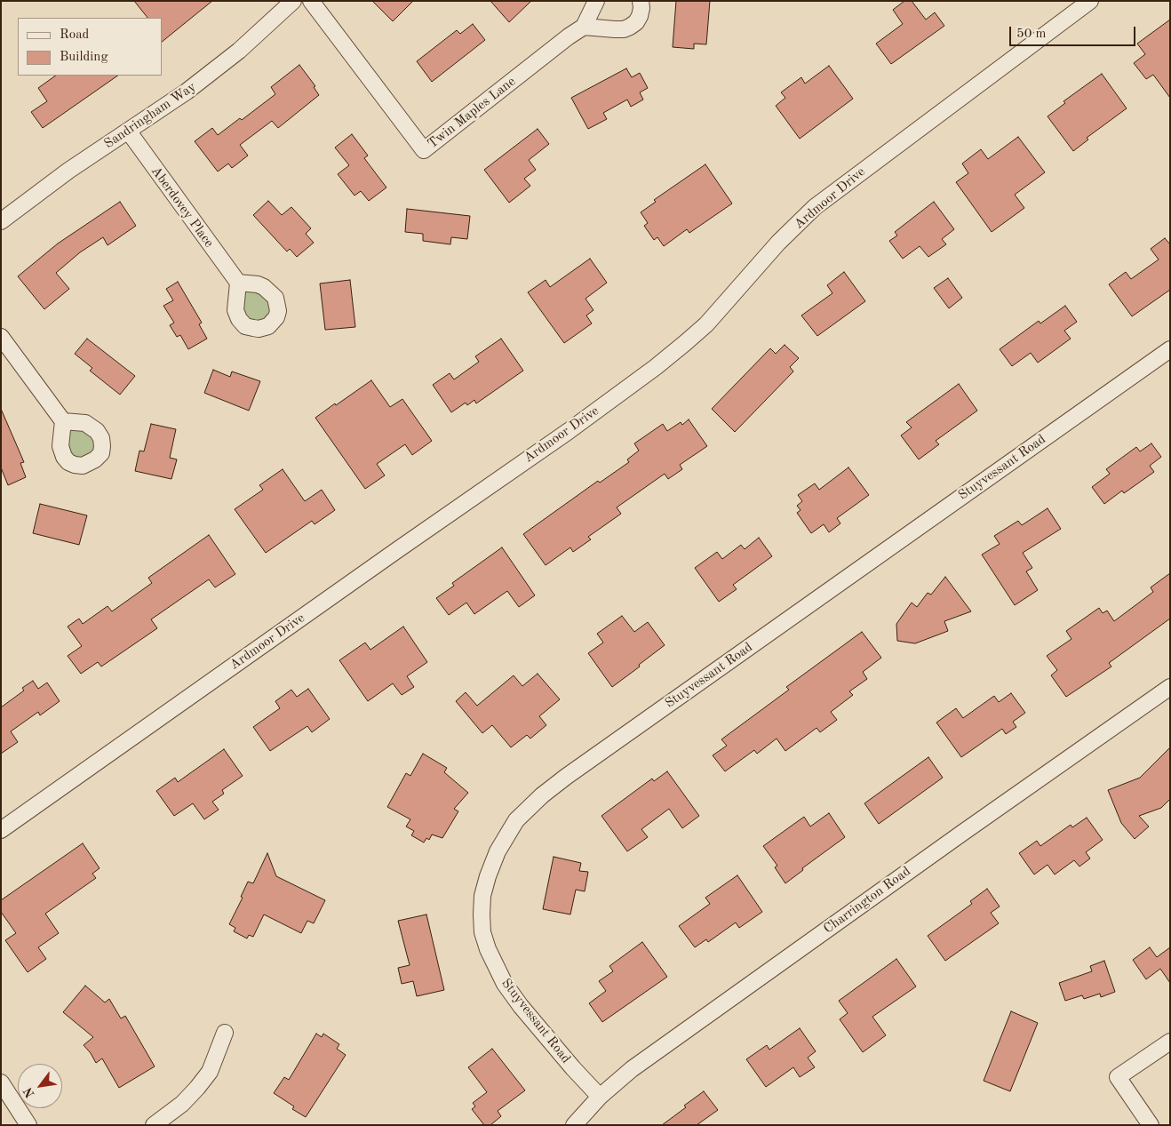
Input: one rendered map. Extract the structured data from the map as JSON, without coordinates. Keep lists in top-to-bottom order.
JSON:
{
  "streets": {
    "street": [
      "Twin Maples Lane",
      "Sandringham Way",
      "Ardmoor Drive",
      "Aberdovey Place",
      "Stuyvessant Road",
      "Charrington Road"
    ]
  },
  "crossings": [
    ["Sandringham Way", "Aberdovey Place"],
    ["Stuyvessant Road", "Charrington Road"]
  ],
  "legend": ["Road", "Building"],
  "scale_bar": "50 m",
  "north": "bottom left"
}
